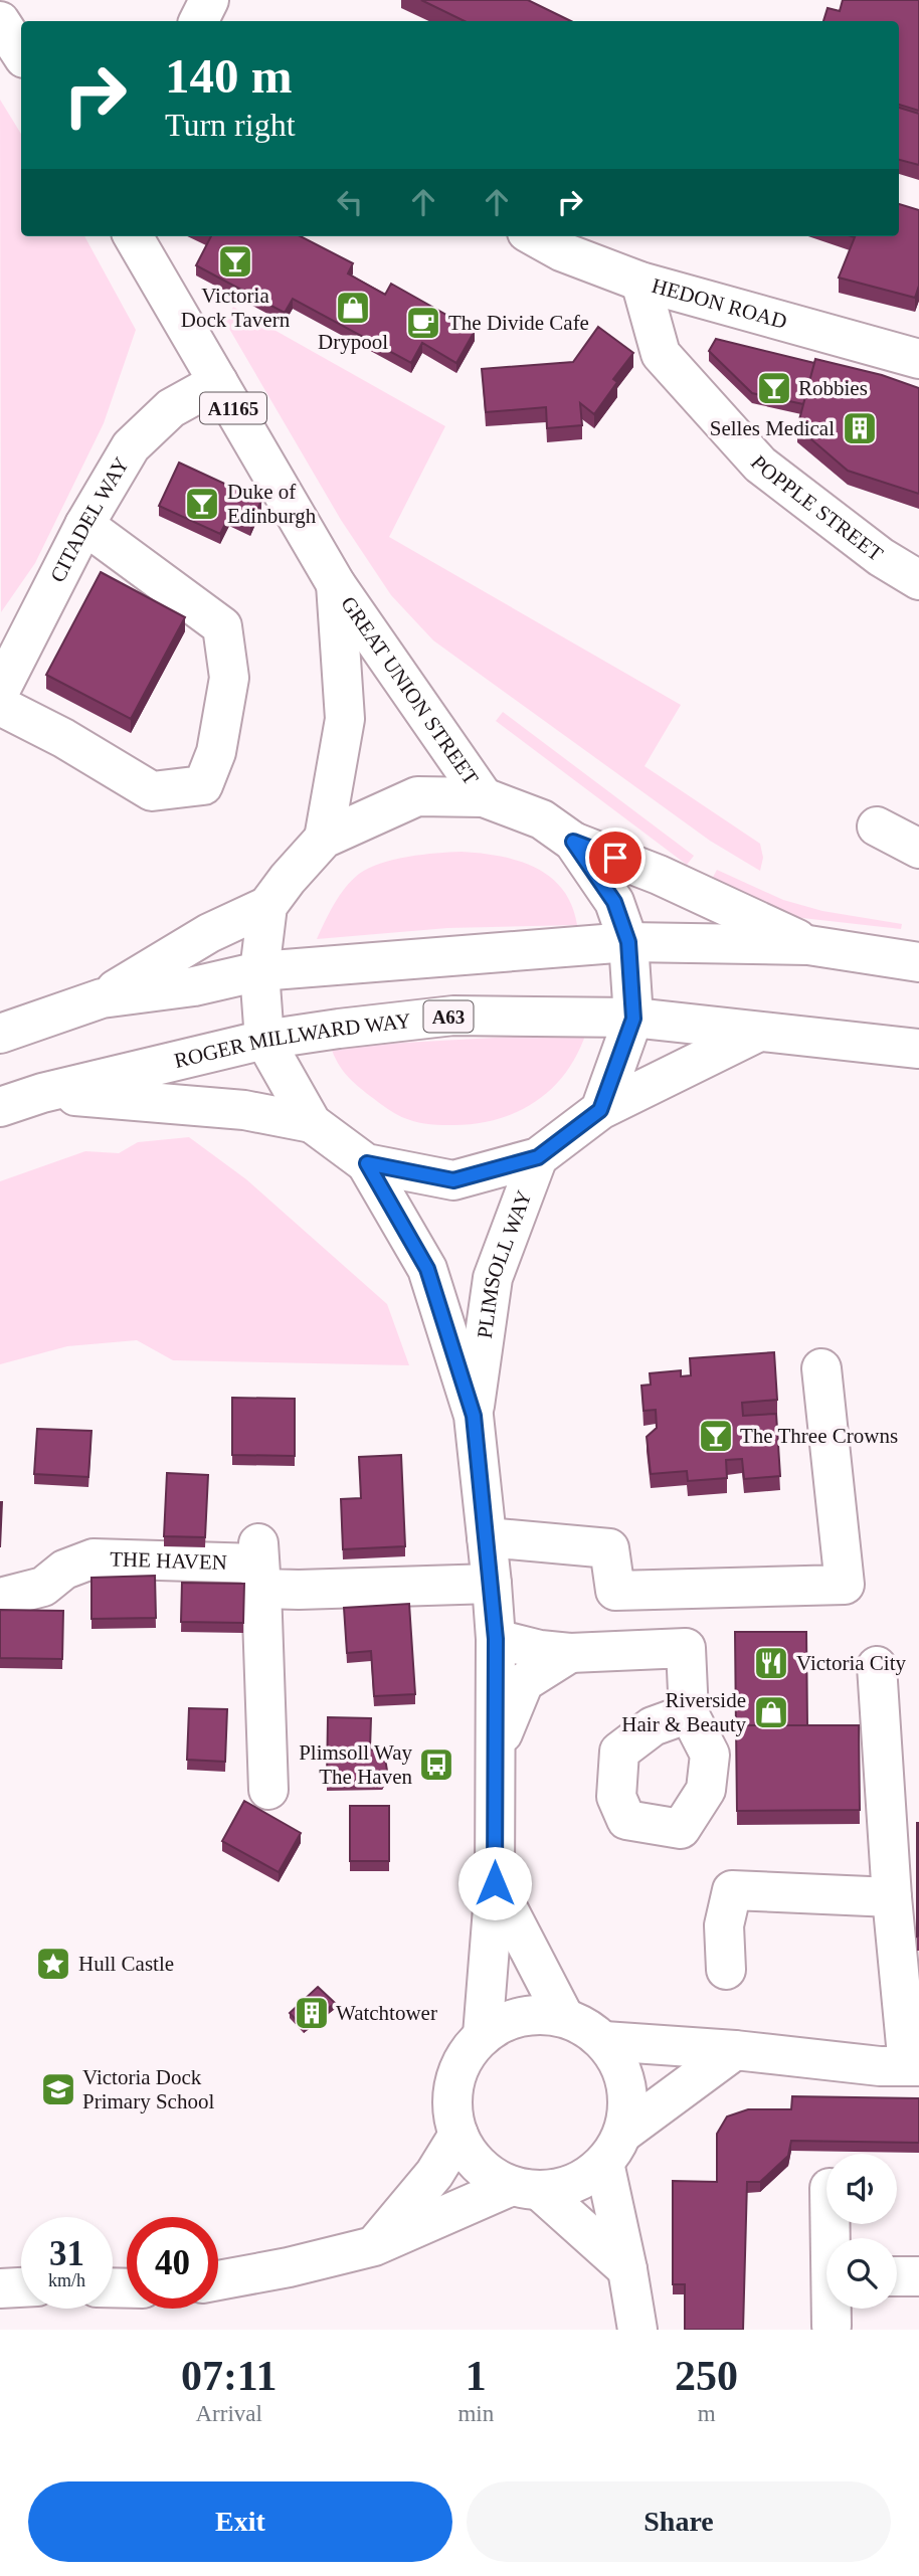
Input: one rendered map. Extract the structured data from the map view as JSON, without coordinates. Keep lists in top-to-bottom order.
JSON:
{
  "streets": {
    "main road": [
      "HEDON ROAD",
      "A1165",
      "POPPLE STREET",
      "CITADEL WAY",
      "GREAT UNION STREET",
      "A63",
      "ROGER MILLWARD WAY",
      "PLIMSOLL WAY",
      "THE HAVEN"
    ]
  },
  "crossings": [
    ["HEDON ROAD", "POPPLE STREET"],
    ["CITADEL WAY", "GREAT UNION STREET"],
    ["PLIMSOLL WAY", "THE HAVEN"]
  ],
  "places": {
    "bar": [
      "Victoria Dock Tavern",
      "Robbies",
      "Duke of Edinburgh",
      "The Three Crowns"
    ],
    "shop": ["Drypool", "Riverside Hair & Beauty"],
    "cafe": ["The Divide Cafe"],
    "building": ["Selles Medical", "Watchtower"],
    "restaurant": ["Victoria City"],
    "bus stop": ["Plimsoll Way The Haven"],
    "place": ["Hull Castle"],
    "school or university": ["Victoria Dock Primary School"]
  },
  "page": {
    "turn": ["140 m", "Turn right"],
    "speed": "31 km/h",
    "limit": "40",
    "eta": [
      "07:11",
      "Arrival",
      "1",
      "min",
      "250",
      "m"
    ],
    "buttons": ["Exit", "Share"]
  }
}
